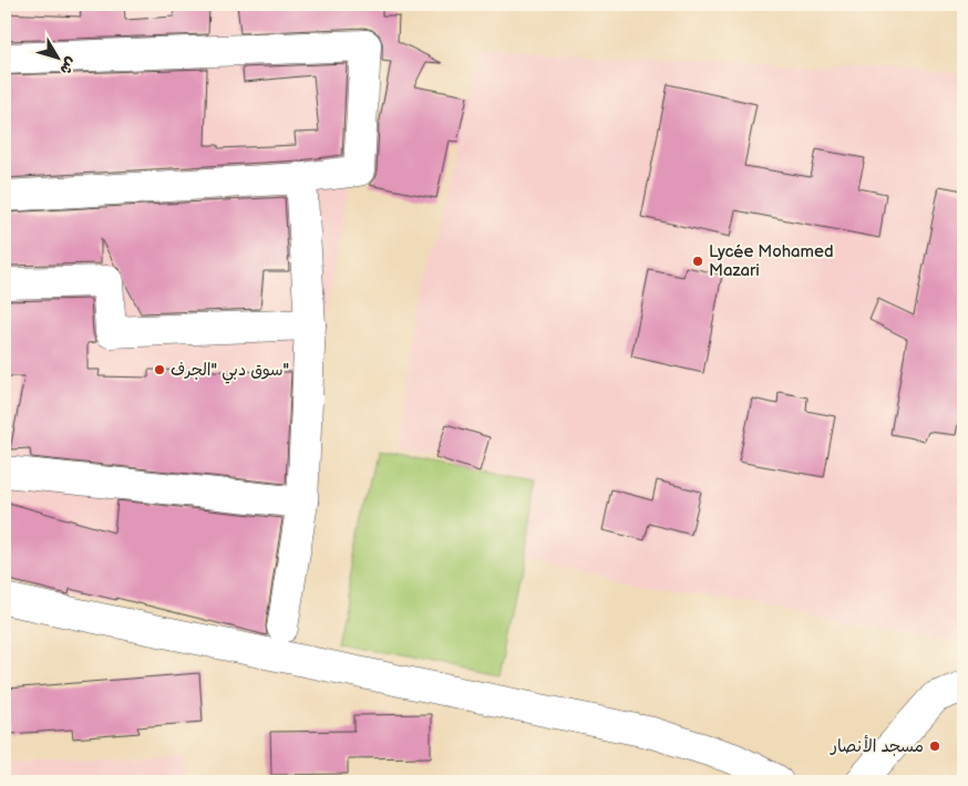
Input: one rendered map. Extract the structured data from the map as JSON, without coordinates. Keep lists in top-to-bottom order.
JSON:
{
  "places": ["Lycée Mohamed Mazari", "سوق دبي \"الجرف\"", "مسجد الأنصار"],
  "north": "bottom right"
}
